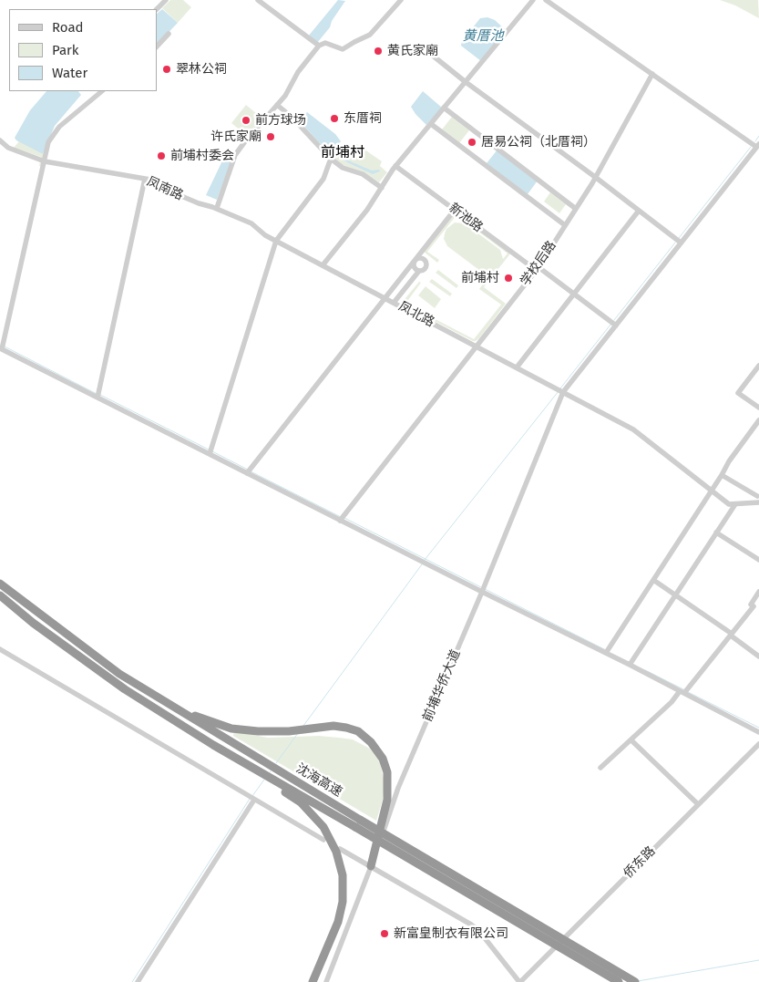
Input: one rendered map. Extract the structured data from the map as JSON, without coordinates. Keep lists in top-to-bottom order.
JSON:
{
  "streets": {
    "highway": ["沈海高速"],
    "street": [
      "凤南路",
      "新池路",
      "学校后路",
      "凤北路",
      "前埔华侨大道",
      "侨东路"
    ]
  },
  "crossings": [
    ["凤南路", "凤北路"],
    ["新池路", "学校后路"],
    ["新池路", "前埔华侨大道"],
    ["学校后路", "凤北路"],
    ["凤北路", "前埔华侨大道"]
  ],
  "districts": ["前埔村"],
  "water": ["黄厝池"],
  "places": [
    "黄氏家廟",
    "翠林公祠",
    "东厝祠",
    "前方球场",
    "许氏家廟",
    "居易公祠（北厝祠）",
    "前埔村委会",
    "前埔村",
    "新富皇制衣有限公司"
  ],
  "legend": ["Road", "Park", "Water"]
}
